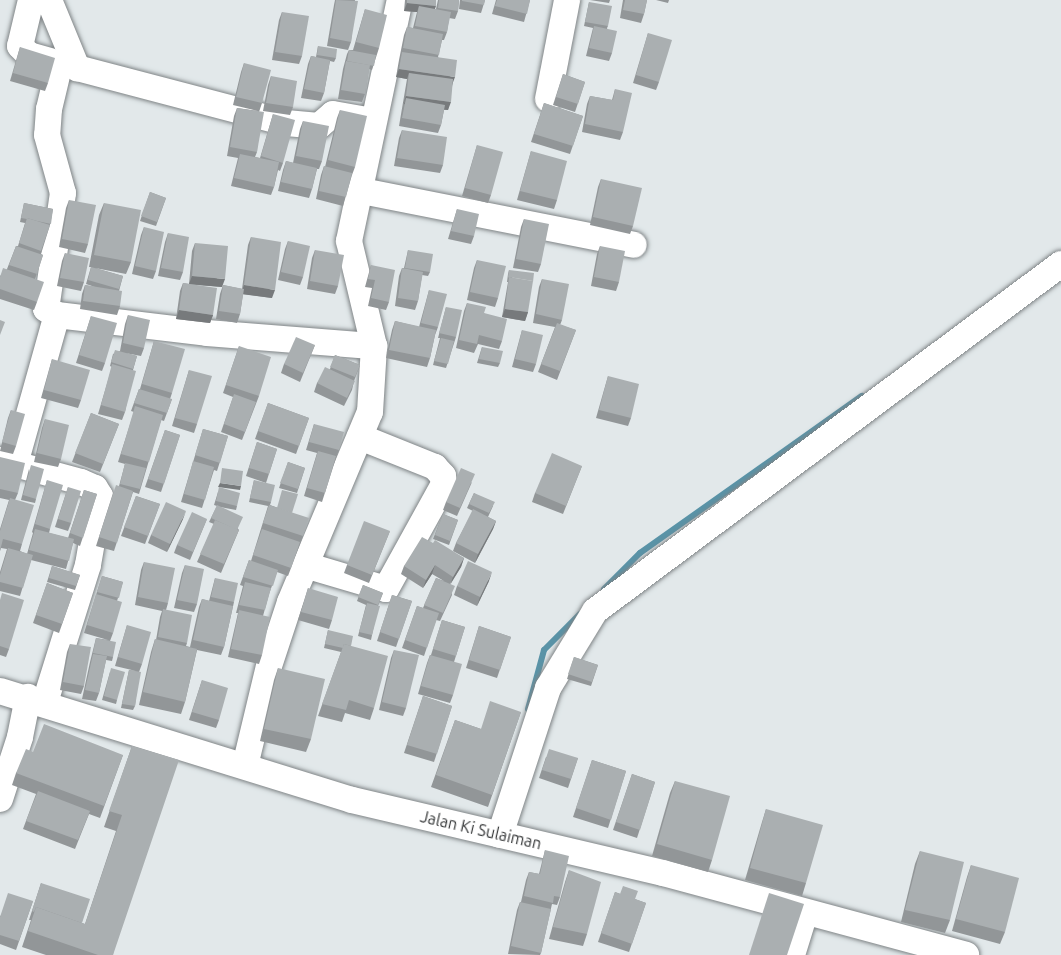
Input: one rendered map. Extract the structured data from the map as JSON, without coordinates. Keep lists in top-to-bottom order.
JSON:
{
  "streets": {
    "street": ["Jalan Ki Sulaiman"]
  }
}
